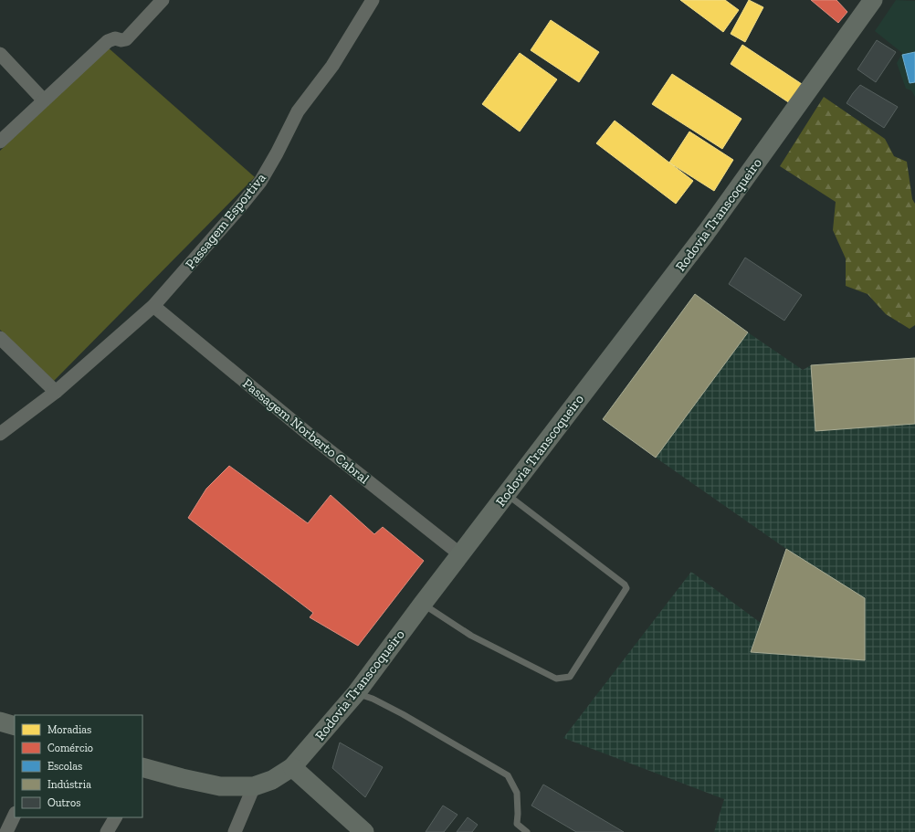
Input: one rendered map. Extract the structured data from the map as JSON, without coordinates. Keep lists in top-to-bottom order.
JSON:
{
  "streets": {
    "main road": ["Rodovia Transcoqueiro"],
    "street": ["Passagem Esportiva", "Passagem Norberto Cabral"]
  },
  "crossings": [
    ["Rodovia Transcoqueiro", "Passagem Norberto Cabral"],
    ["Passagem Esportiva", "Passagem Norberto Cabral"]
  ],
  "legend": [
    "Moradias",
    "Comércio",
    "Escolas",
    "Indústria",
    "Outros"
  ]
}
